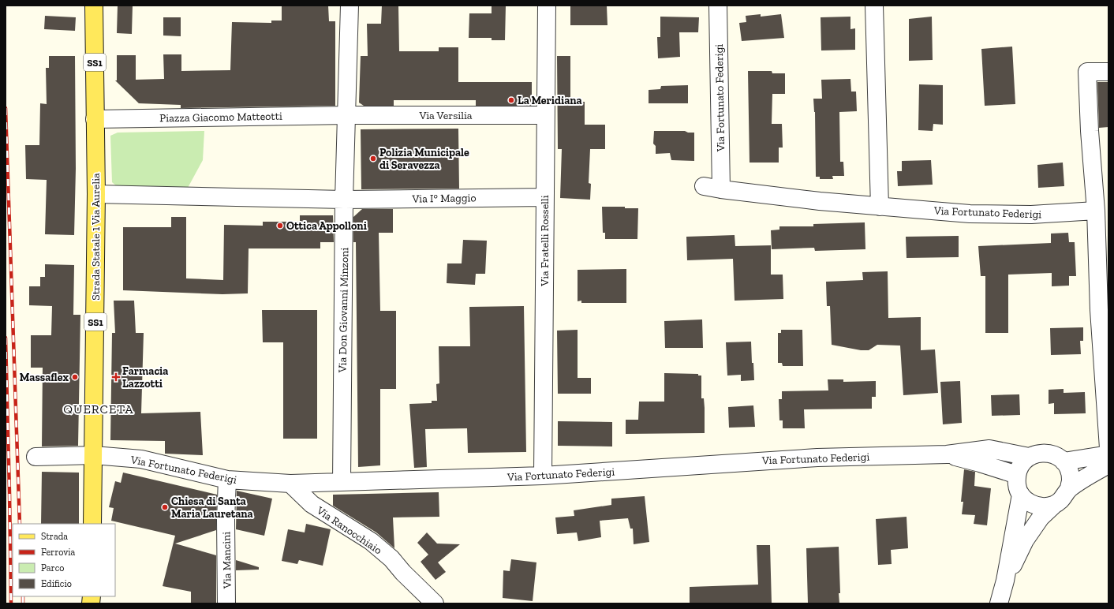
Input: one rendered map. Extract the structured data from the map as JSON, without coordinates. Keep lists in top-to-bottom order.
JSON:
{
  "streets": {
    "main road": ["SS1", "Strada Statale 1 Via Aurelia"],
    "street": [
      "Via Fortunato Federigi",
      "Via Versilia",
      "Piazza Giacomo Matteotti",
      "Via I° Maggio",
      "Via Fratelli Rosselli",
      "Via Don Giovanni Minzoni",
      "Via Ranocchiaio",
      "Via Mancini"
    ]
  },
  "crossings": [
    ["SS1", "Piazza Giacomo Matteotti"],
    ["SS1", "Strada Statale 1 Via Aurelia"],
    ["Via Fortunato Federigi", "Strada Statale 1 Via Aurelia"],
    ["Via Fortunato Federigi", "Via Fratelli Rosselli"],
    ["Via Fortunato Federigi", "Via Don Giovanni Minzoni"],
    ["Via Fortunato Federigi", "Via Ranocchiaio"],
    ["Via Fortunato Federigi", "Via Mancini"],
    ["Via Versilia", "Piazza Giacomo Matteotti"],
    ["Via Versilia", "Via Fratelli Rosselli"],
    ["Via Versilia", "Via Don Giovanni Minzoni"],
    ["Piazza Giacomo Matteotti", "Strada Statale 1 Via Aurelia"],
    ["Piazza Giacomo Matteotti", "Via Don Giovanni Minzoni"],
    ["Via I° Maggio", "Via Fratelli Rosselli"],
    ["Via I° Maggio", "Via Don Giovanni Minzoni"]
  ],
  "districts": ["QUERCETA"],
  "places": {
    "other": [
      "La Meridiana",
      "Polizia Municipale di Seravezza",
      "Ottica Appolloni",
      "Massaflex",
      "Chiesa di Santa Maria Lauretana"
    ],
    "health": ["Farmacia Lazzotti"]
  },
  "legend": [
    "Strada",
    "Ferrovia",
    "Parco",
    "Edificio"
  ]
}
